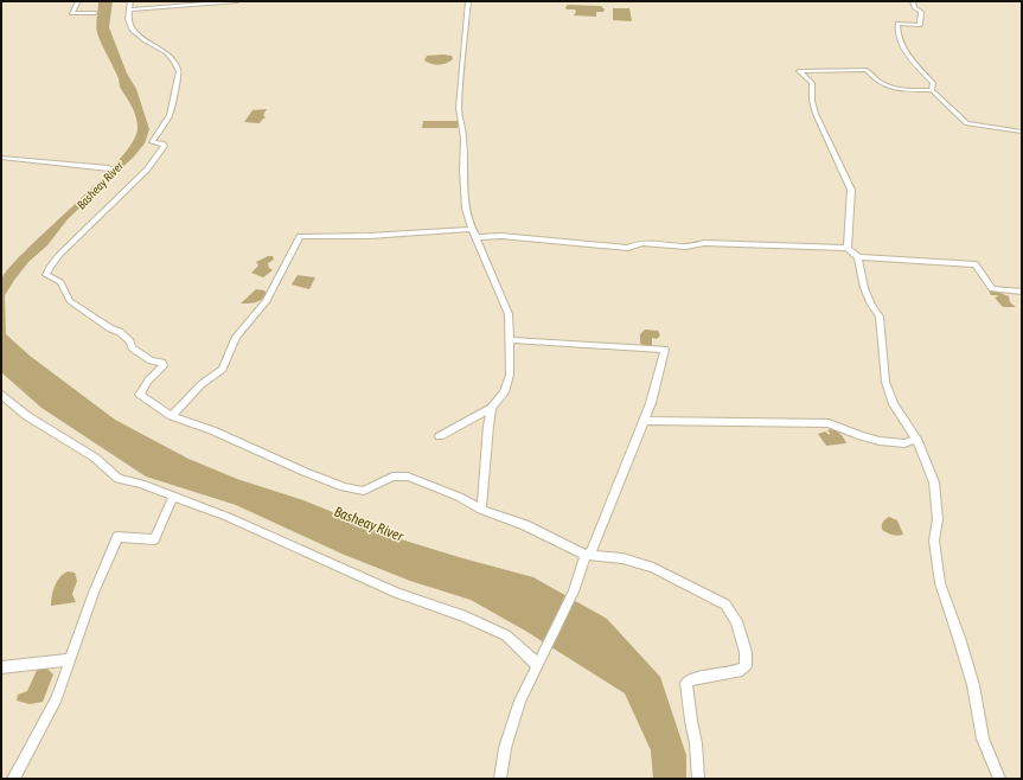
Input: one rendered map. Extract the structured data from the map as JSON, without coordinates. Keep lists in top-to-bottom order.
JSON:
{
  "water": ["Basheay River"]
}
